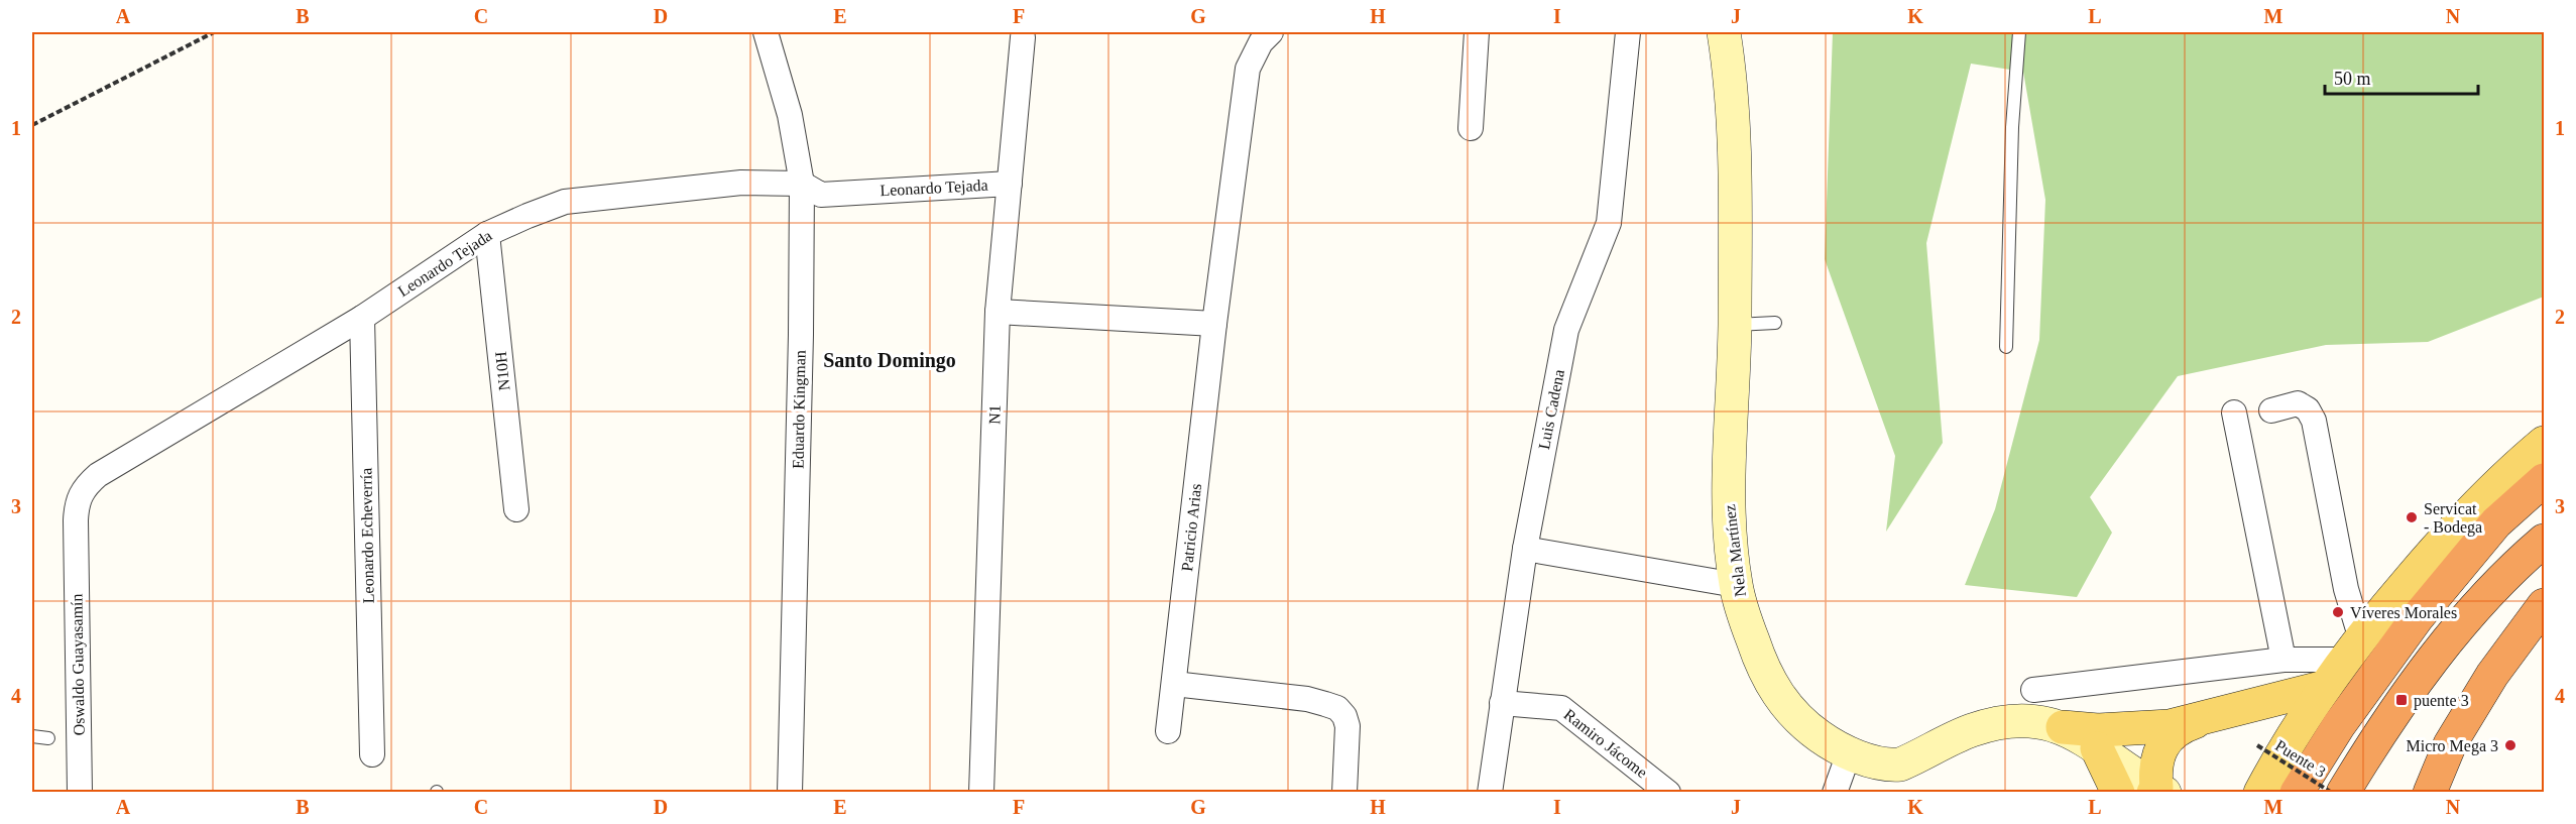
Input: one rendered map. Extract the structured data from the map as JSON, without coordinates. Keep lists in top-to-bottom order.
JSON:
{
  "streets": {
    "main road": ["Nela Martínez"],
    "street": [
      "Leonardo Tejada",
      "N10H",
      "Eduardo Kingman",
      "Luis Cadena",
      "N1",
      "Patricio Arias",
      "Leonardo Echeverría",
      "Oswaldo Guayasamín",
      "Ramiro Jácome"
    ],
    "path": ["Puente 3"]
  },
  "crossings": [
    ["Leonardo Tejada", "N10H"],
    ["Leonardo Tejada", "Eduardo Kingman"],
    ["Leonardo Tejada", "N1"],
    ["Leonardo Tejada", "Leonardo Echeverría"],
    ["Leonardo Tejada", "Oswaldo Guayasamín"],
    ["Luis Cadena", "Ramiro Jácome"]
  ],
  "districts": ["Santo Domingo"],
  "places": {
    "other": ["Servicat - Bodega", "Víveres Morales", "Micro Mega 3"],
    "transit": ["puente 3"]
  },
  "scale_bar": "50 m",
  "grid": {
    "columns": [
      "A",
      "B",
      "C",
      "D",
      "E",
      "F",
      "G",
      "H",
      "I",
      "J",
      "K",
      "L",
      "M",
      "N"
    ],
    "rows": [
      "1",
      "2",
      "3",
      "4"
    ]
  }
}
